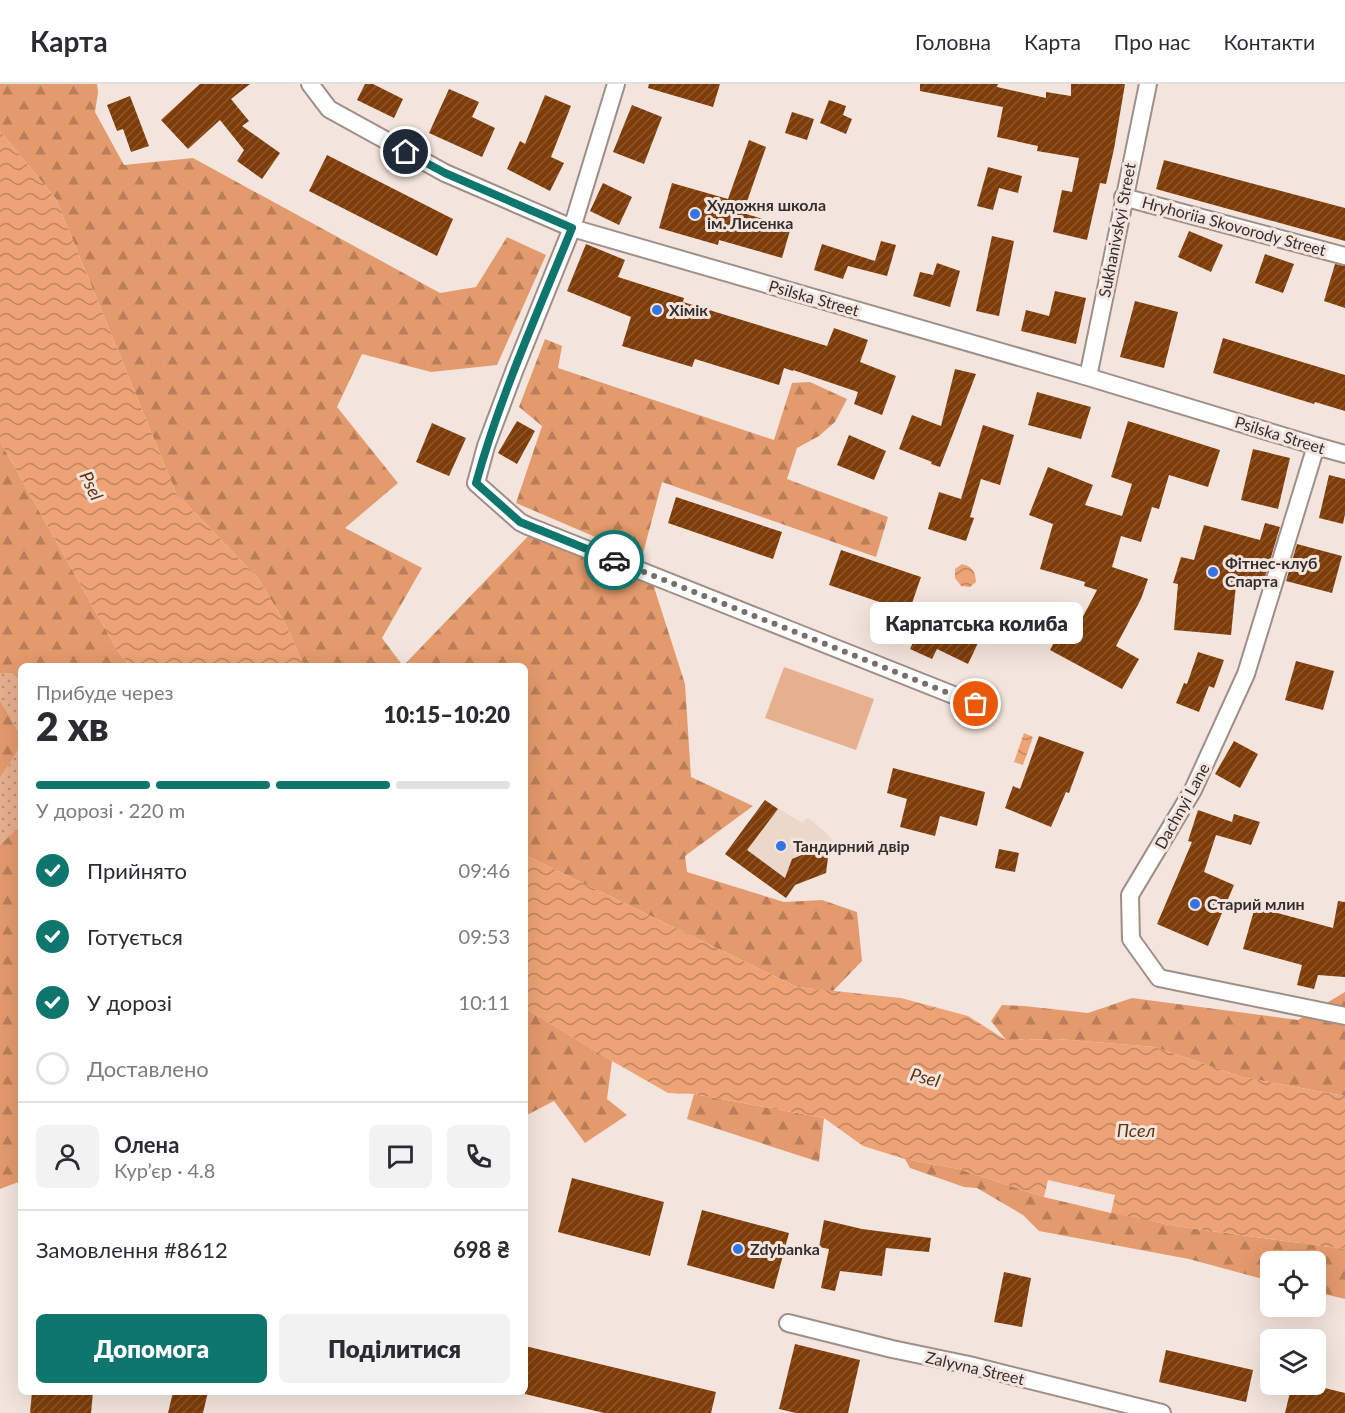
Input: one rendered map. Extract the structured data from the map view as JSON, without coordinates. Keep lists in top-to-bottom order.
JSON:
{
  "streets": {
    "street": [
      "Hryhoriia Skovorody Street",
      "Sukhanivskyi Street",
      "Psilska Street",
      "Dachnyi Lane",
      "Zalyvna Street"
    ]
  },
  "crossings": [
    ["Hryhoriia Skovorody Street", "Sukhanivskyi Street"],
    ["Sukhanivskyi Street", "Psilska Street"],
    ["Psilska Street", "Dachnyi Lane"]
  ],
  "water": ["Psel", "Псел"],
  "places": [
    "Художня школа ім. Лисенка",
    "Хімік",
    "Фітнес-клуб Спарта",
    "Карпатська колиба",
    "Тандирний двір",
    "Старий млин",
    "Zdybanka"
  ],
  "page": {
    "header": "Карта",
    "nav": [
      "Головна",
      "Карта",
      "Про нас",
      "Контакти"
    ],
    "bubble": "Карпатська колиба",
    "heading": ["2 хв", "Прибуде через", "10:15–10:20"],
    "panel": [
      "Олена",
      "Кур’єр · 4.8",
      "Замовлення #8612",
      "698 ₴"
    ],
    "bar": "У дорозі · 220 m",
    "list": [
      ["Прийнято", "09:46"],
      ["Готується", "09:53"],
      ["У дорозі", "10:11"],
      "Доставлено"
    ],
    "buttons": ["Допомога", "Поділитися"]
  }
}
